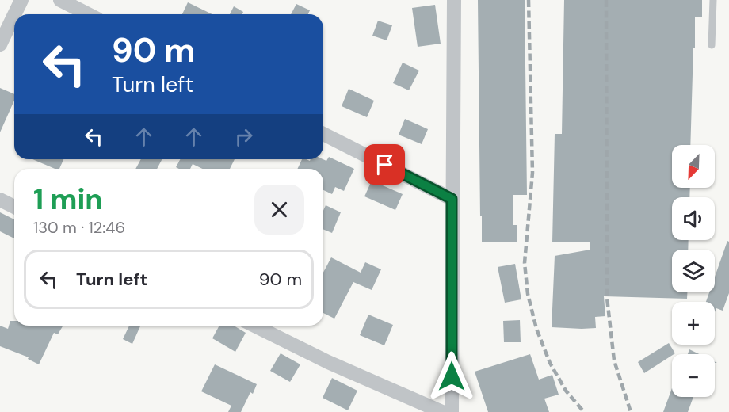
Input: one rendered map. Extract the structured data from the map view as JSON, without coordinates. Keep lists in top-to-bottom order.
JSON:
{
  "north": "bottom left",
  "page": {
    "turn": ["90 m", "Turn left"],
    "map_buttons": ["+", "−"],
    "heading": ["1 min", "130 m · 12:46"],
    "list": [
      {
        "name": "Turn left",
        "value": "90 m"
      }
    ]
  }
}
